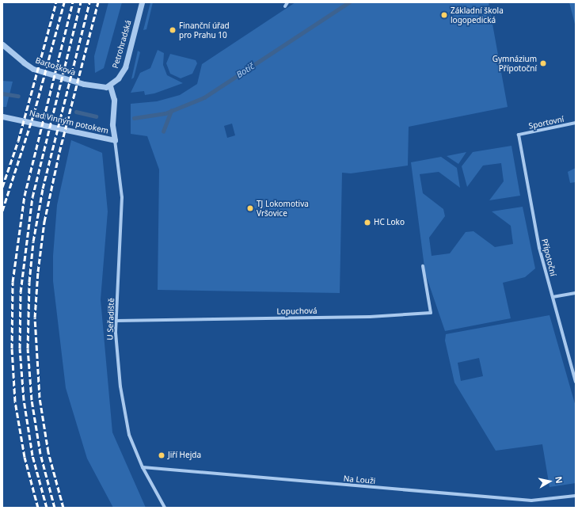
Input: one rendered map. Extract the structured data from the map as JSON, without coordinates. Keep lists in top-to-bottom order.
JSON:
{
  "streets": {
    "street": [
      "Petrohradská",
      "Bartoškova",
      "Nad Vinným potokem",
      "Sportovní",
      "Přípotoční",
      "Lopuchová",
      "U Seřadiště",
      "Na Louži"
    ]
  },
  "crossings": [
    ["Petrohradská", "Bartoškova"],
    ["Petrohradská", "Nad Vinným potokem"],
    ["Bartoškova", "Nad Vinným potokem"],
    ["Nad Vinným potokem", "U Seřadiště"],
    ["Sportovní", "Přípotoční"],
    ["Lopuchová", "U Seřadiště"],
    ["U Seřadiště", "Na Louži"]
  ],
  "water": ["Botič"],
  "places": [
    "Základní škola logopedická",
    "Finanční úřad pro Prahu 10",
    "Gymnázium Přípotoční",
    "TJ Lokomotiva Vršovice",
    "HC Loko",
    "Jiří Hejda"
  ],
  "north": "right"
}
